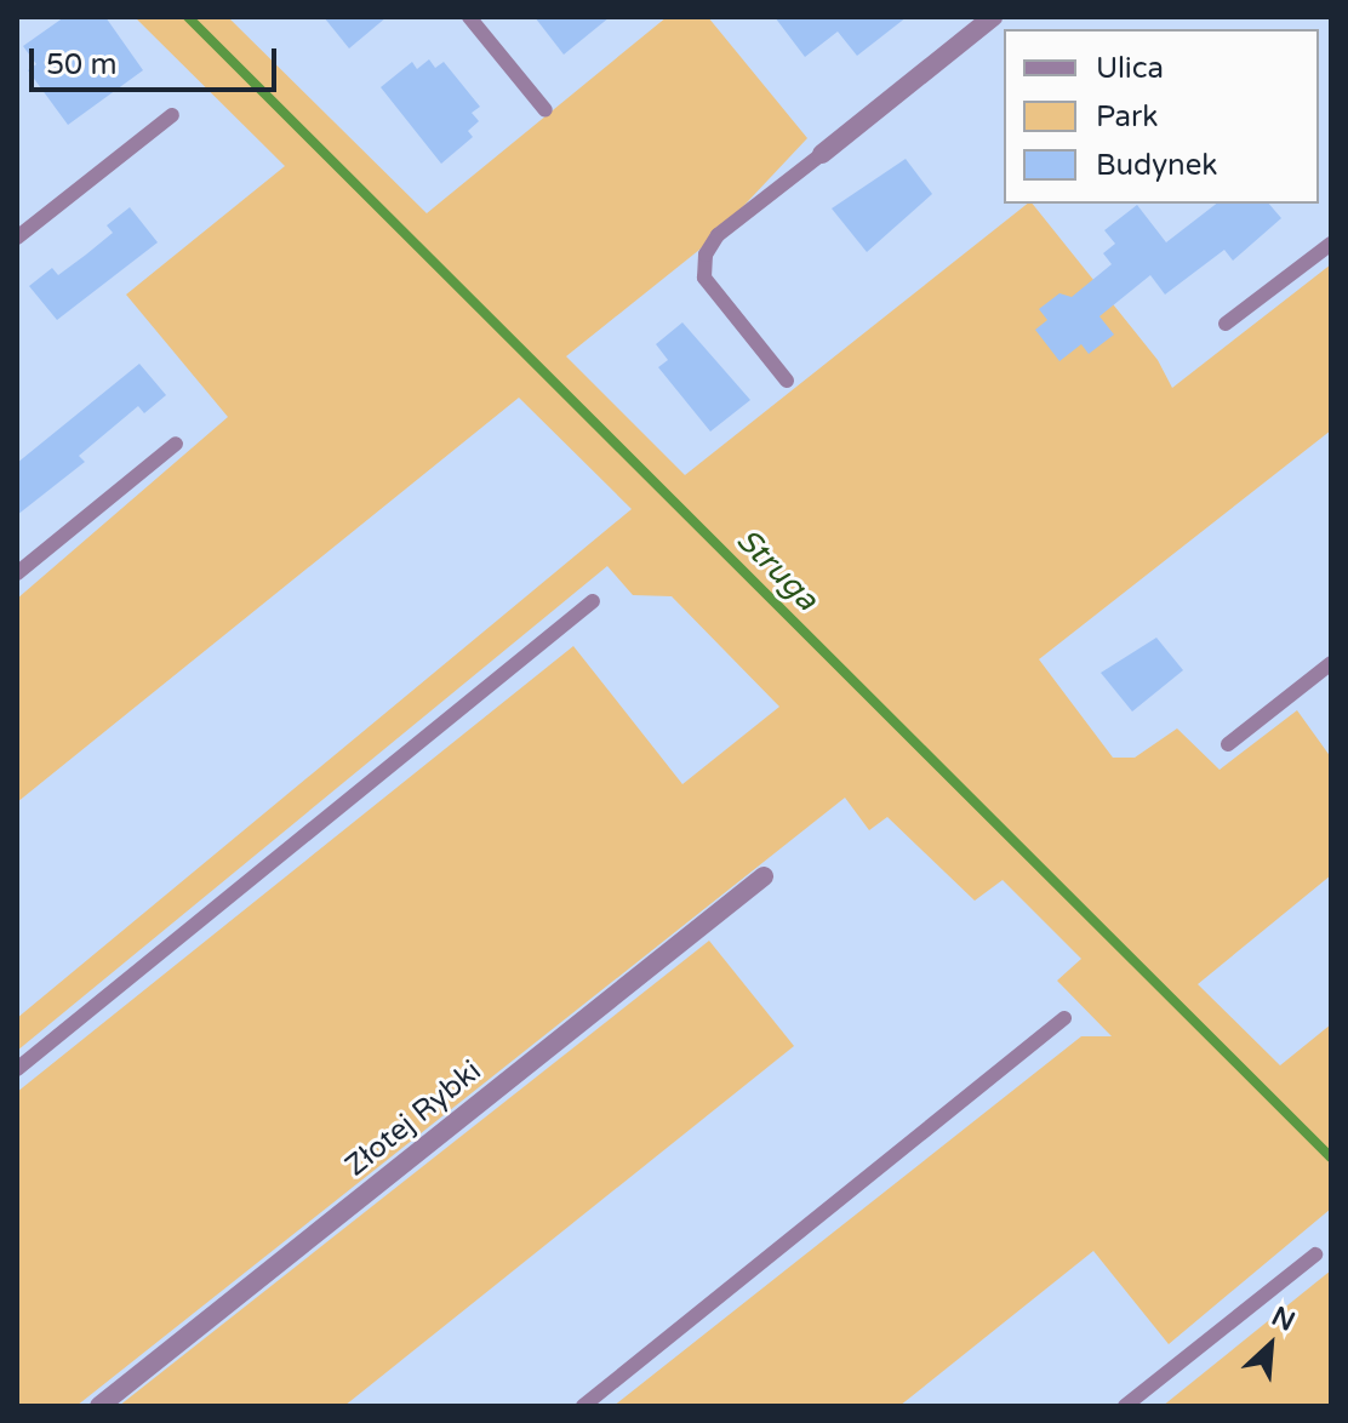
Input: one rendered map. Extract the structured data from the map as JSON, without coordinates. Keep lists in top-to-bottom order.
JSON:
{
  "streets": {
    "street": ["Złotej Rybki"]
  },
  "water": ["Struga"],
  "legend": ["Ulica", "Park", "Budynek"],
  "scale_bar": "50 m",
  "north": "top right"
}
